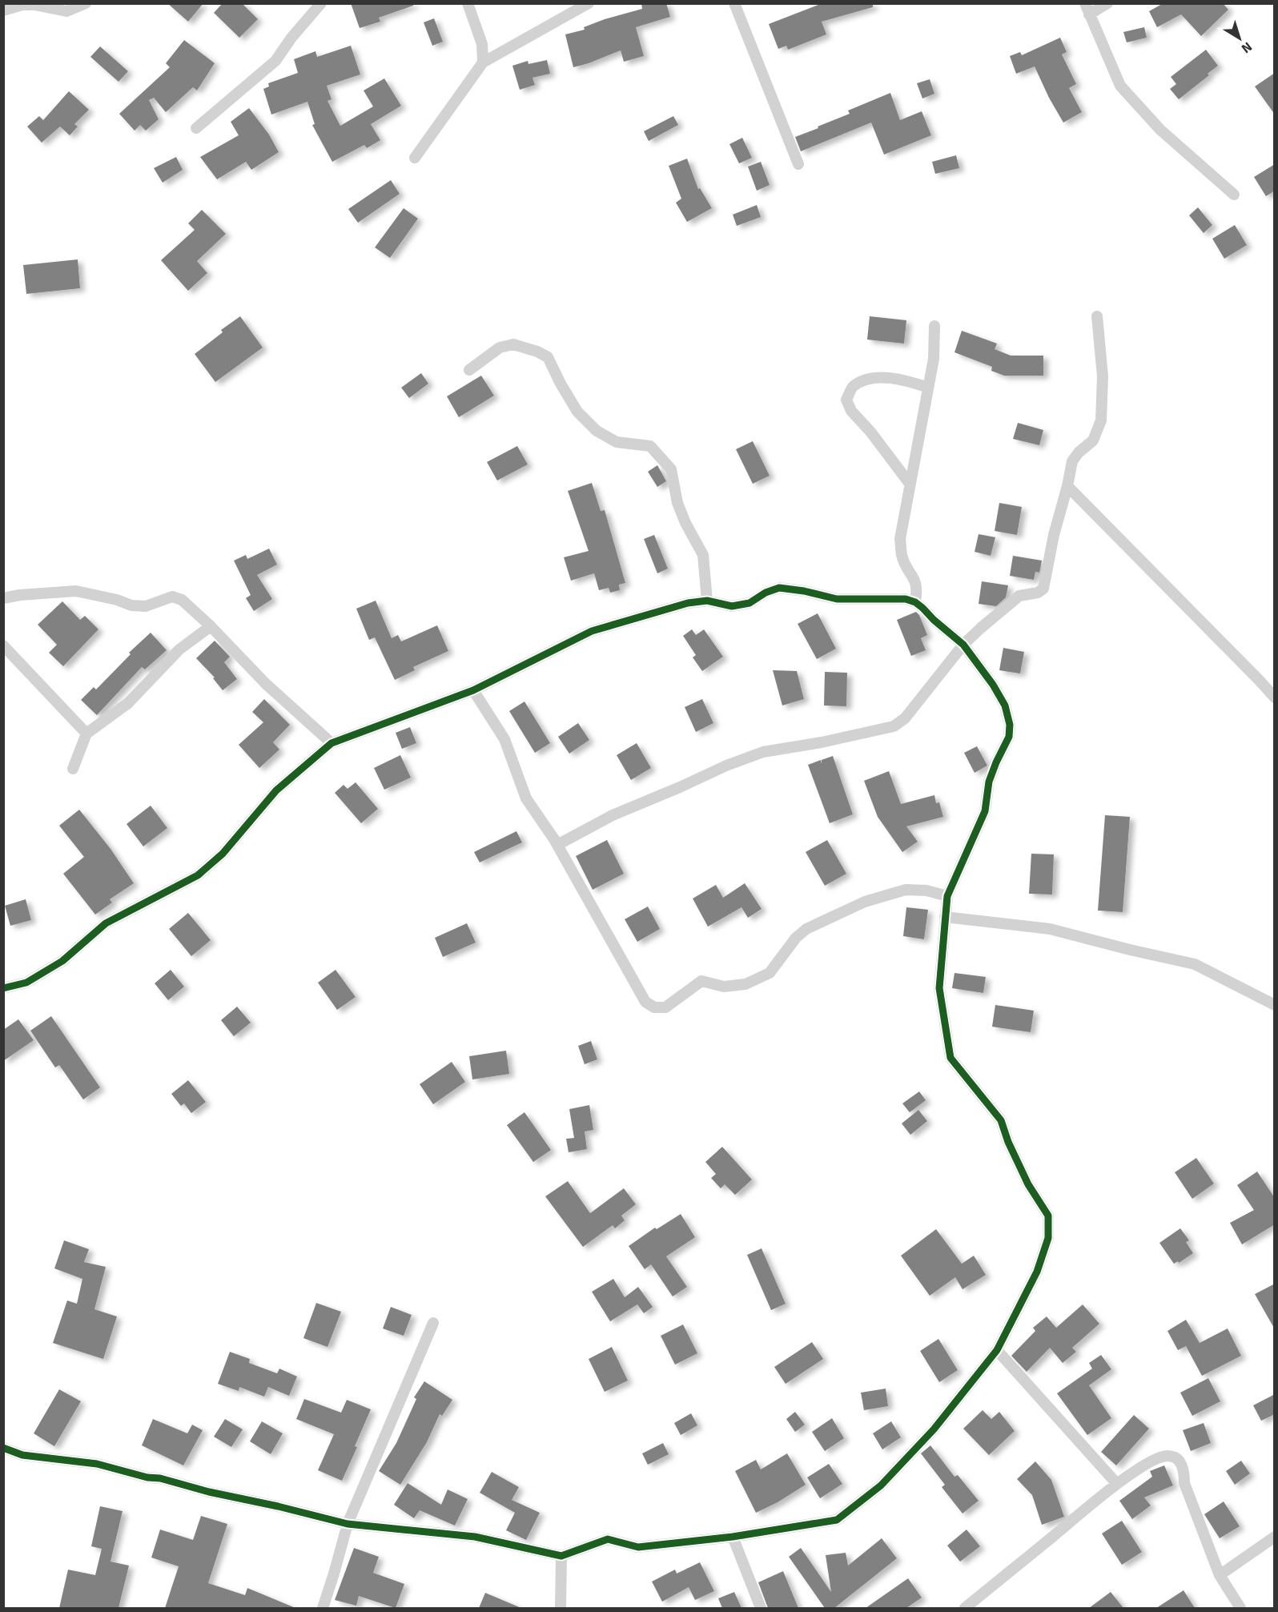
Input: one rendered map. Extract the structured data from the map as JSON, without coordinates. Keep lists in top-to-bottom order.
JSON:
{
  "north": "bottom right"
}
